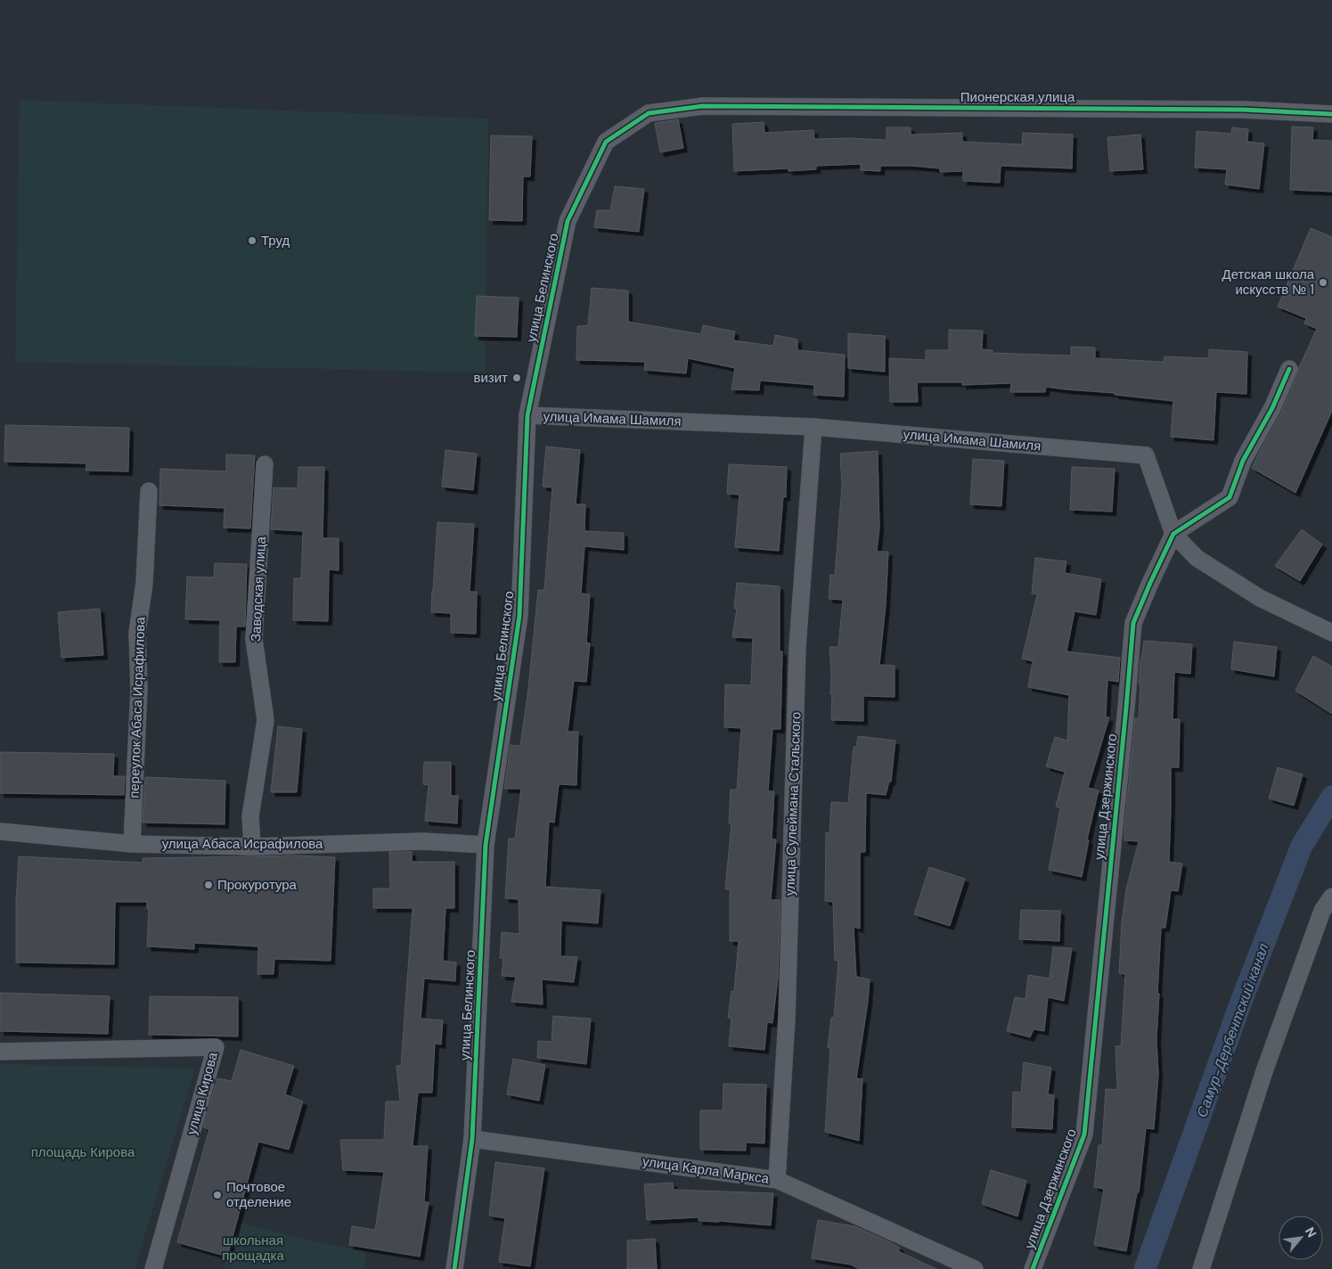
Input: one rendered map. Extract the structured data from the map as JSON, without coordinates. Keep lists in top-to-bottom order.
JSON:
{
  "streets": {
    "street": [
      "Пионерская улица",
      "улица Белинского",
      "улица Имама Шамиля",
      "Заводская улица",
      "переулок Абаса Исрафилова",
      "улица Дзержинского",
      "улица Сулеймана Стальского",
      "улица Абаса Исрафилова",
      "улица Кирова",
      "улица Карла Маркса"
    ]
  },
  "crossings": [
    ["Пионерская улица", "улица Белинского"],
    ["улица Белинского", "улица Имама Шамиля"],
    ["улица Белинского", "улица Абаса Исрафилова"],
    ["улица Белинского", "улица Карла Маркса"],
    ["улица Имама Шамиля", "улица Дзержинского"],
    ["улица Имама Шамиля", "улица Сулеймана Стальского"],
    ["Заводская улица", "улица Абаса Исрафилова"],
    ["переулок Абаса Исрафилова", "улица Абаса Исрафилова"],
    ["улица Сулеймана Стальского", "улица Карла Маркса"]
  ],
  "water": ["Самур-Дербентский канал"],
  "parks": ["площадь Кирова", "школьная прощадка"],
  "places": [
    "Труд",
    "Детская школа искусств № 1",
    "визит",
    "Прокуротура",
    "Почтовое отделение"
  ],
  "north": "top right"
}
